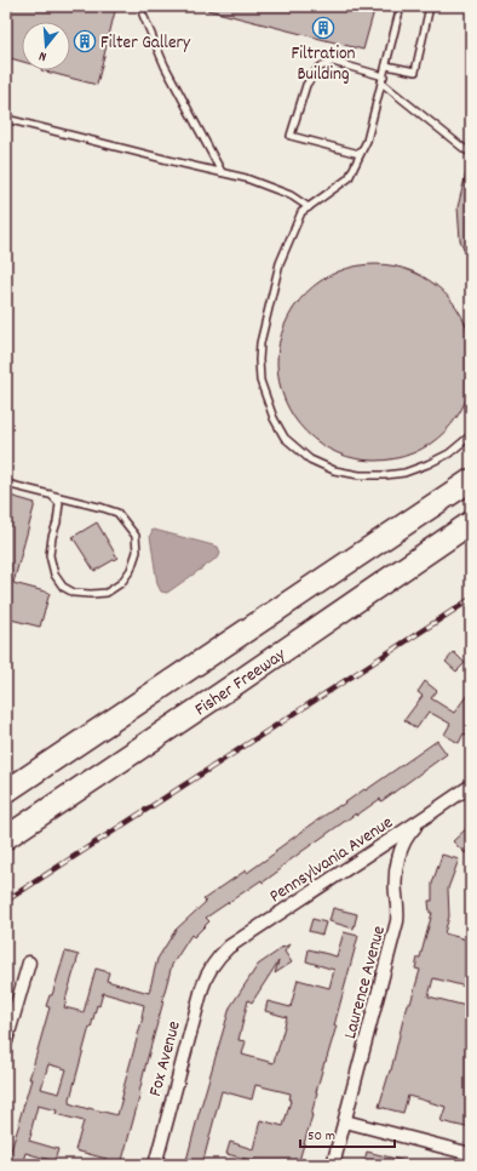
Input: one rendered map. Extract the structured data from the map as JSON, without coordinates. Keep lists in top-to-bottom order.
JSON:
{
  "streets": {
    "highway": ["Fisher Freeway"],
    "street": ["Pennsylvania Avenue", "Laurence Avenue", "Fox Avenue"]
  },
  "crossings": [
    ["Pennsylvania Avenue", "Laurence Avenue"],
    ["Pennsylvania Avenue", "Fox Avenue"]
  ],
  "places": {
    "building": ["Filtration Building", "Filter Gallery"]
  },
  "scale_bar": "50 m",
  "north": "bottom"
}
